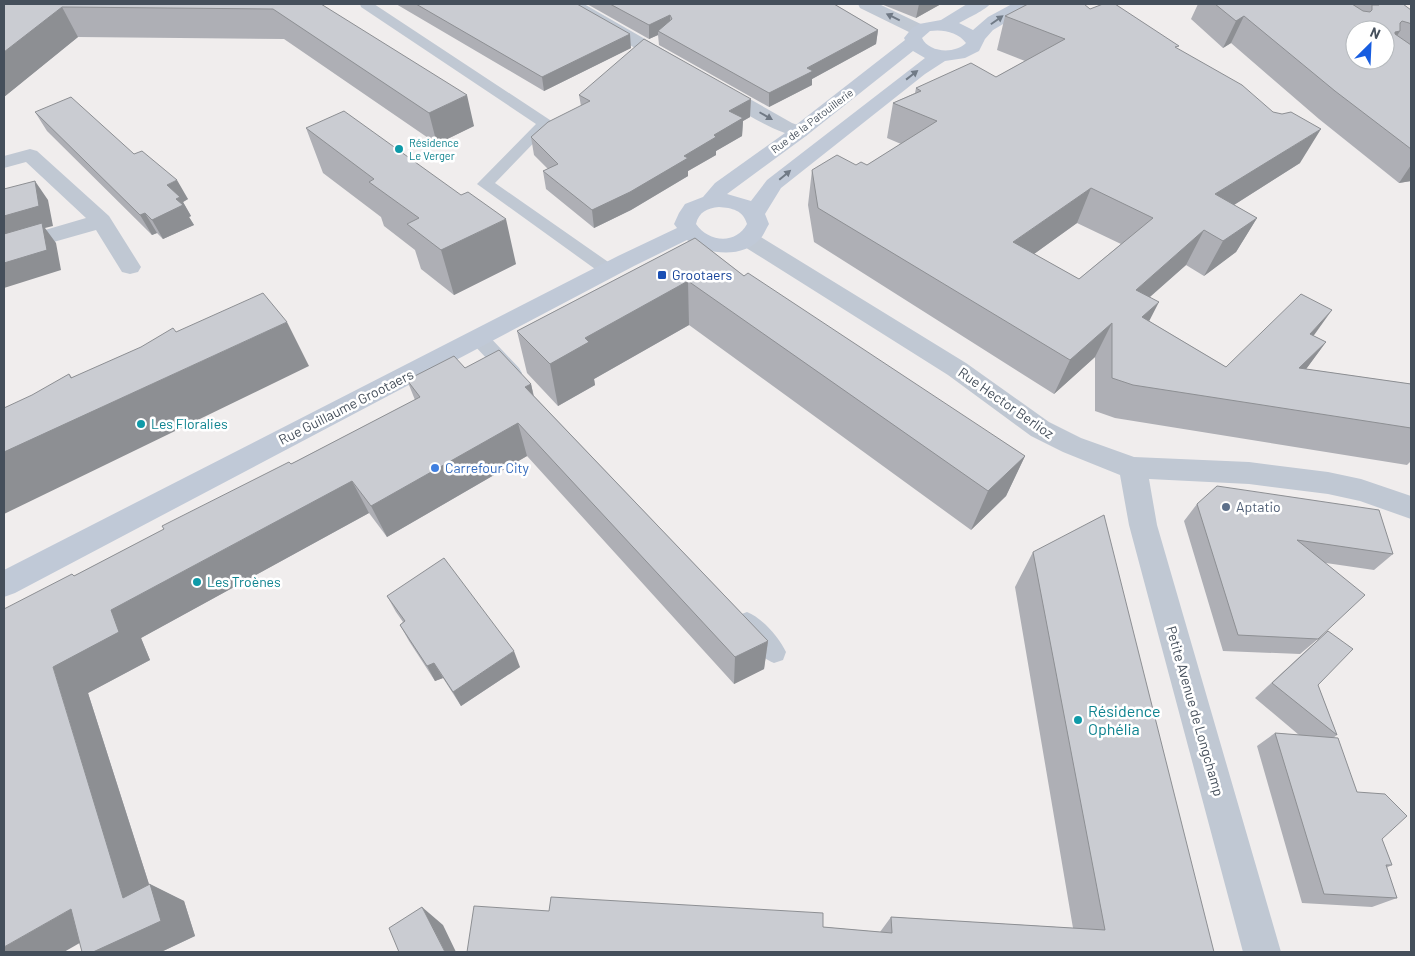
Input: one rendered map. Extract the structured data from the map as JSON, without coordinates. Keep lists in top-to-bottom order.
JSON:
{
  "streets": {
    "street": [
      "Rue de la Patouillerie",
      "Rue Hector Berlioz",
      "Rue Guillaume Grootaers",
      "Petite Avenue de Longchamp"
    ]
  },
  "crossings": [
    ["Rue de la Patouillerie", "Rue Hector Berlioz"],
    ["Rue de la Patouillerie", "Rue Guillaume Grootaers"],
    ["Rue Hector Berlioz", "Rue Guillaume Grootaers"],
    ["Rue Hector Berlioz", "Petite Avenue de Longchamp"]
  ],
  "places": {
    "other": [
      "Résidence Le Verger",
      "Les Floralies",
      "Carrefour City",
      "Aptatio",
      "Les Troènes",
      "Résidence Ophélia"
    ],
    "transit": ["Grootaers"]
  },
  "north": "top right"
}
